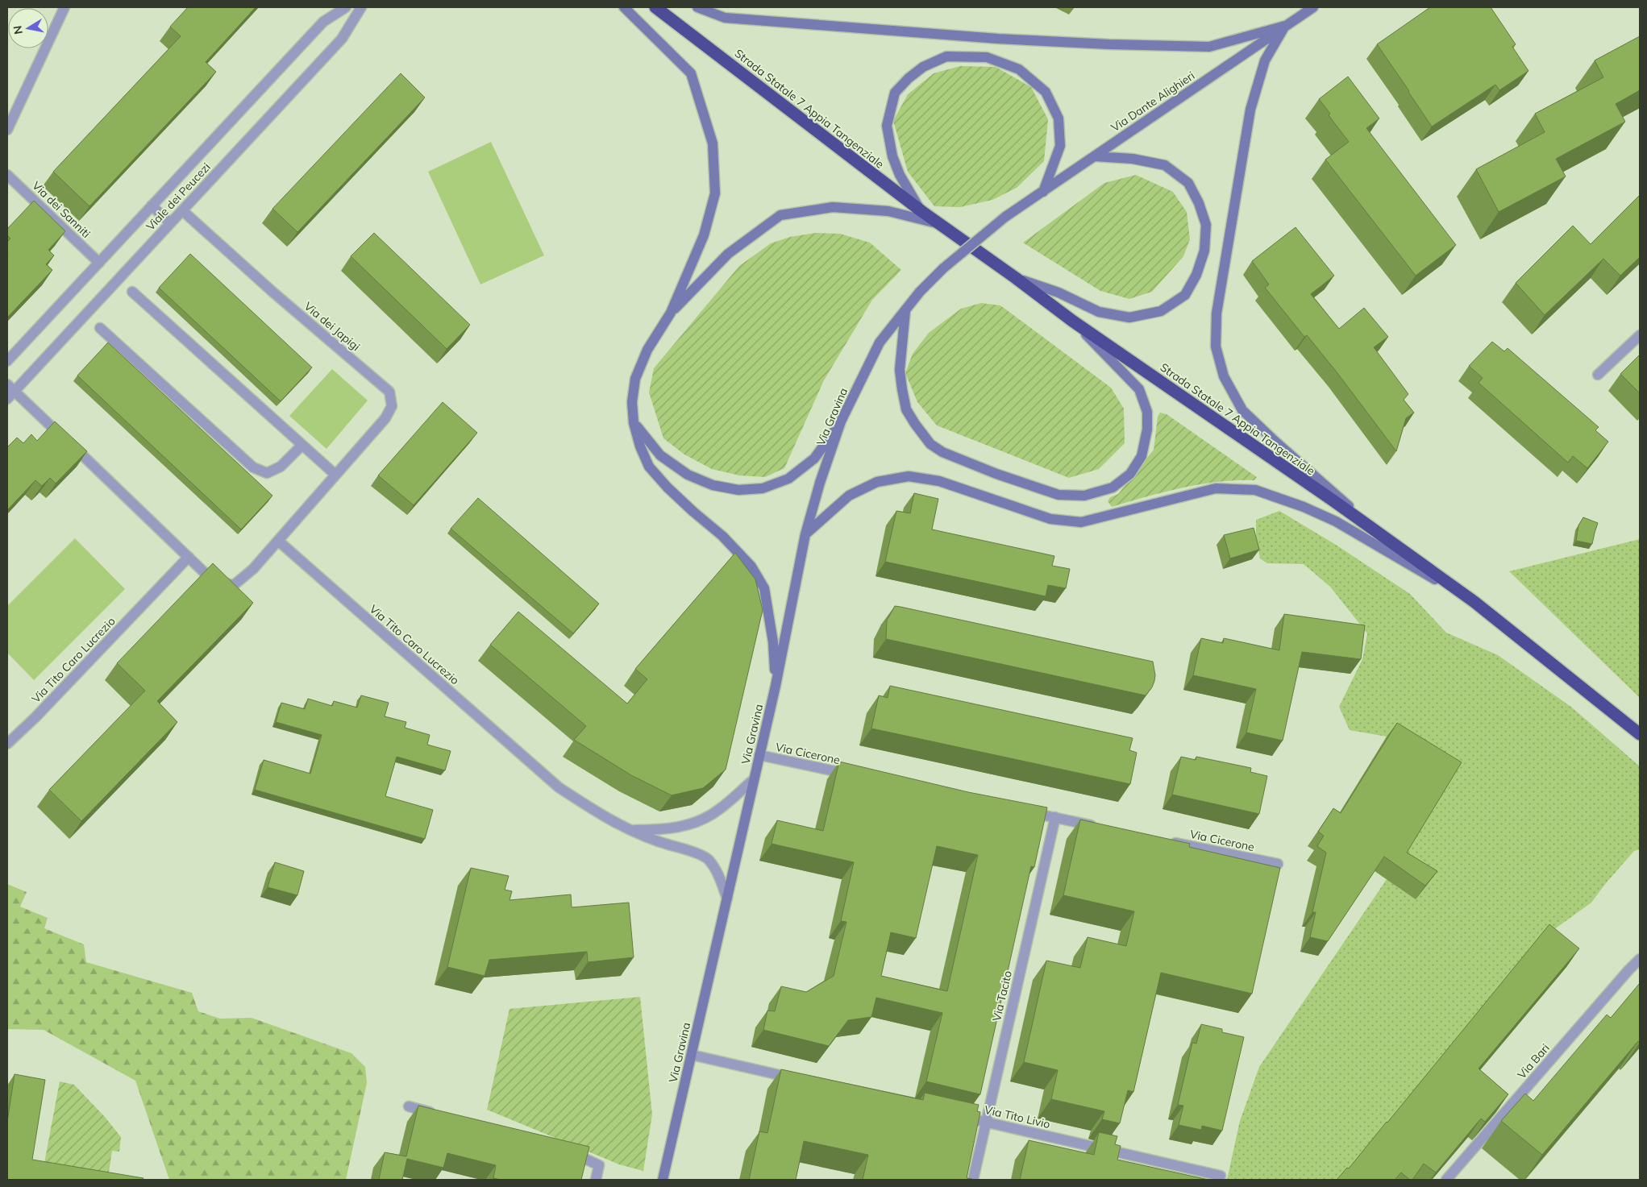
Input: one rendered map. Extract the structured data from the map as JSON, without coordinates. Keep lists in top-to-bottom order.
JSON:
{
  "streets": {
    "highway": ["Strada Statale 7 Appia Tangenziale"],
    "main road": ["Via Dante Alighieri", "Via Gravina"],
    "street": [
      "Viale dei Peucezi",
      "Via dei Sanniti",
      "Via dei Japigi",
      "Via Tito Caro Lucrezio",
      "Via Cicerone",
      "Via Tacito",
      "Via Bari",
      "Via Tito Livio"
    ]
  },
  "crossings": [
    ["Via Dante Alighieri", "Via Gravina"],
    ["Viale dei Peucezi", "Via dei Sanniti"],
    ["Viale dei Peucezi", "Via dei Japigi"],
    ["Via dei Japigi", "Via Tito Caro Lucrezio"],
    ["Via Gravina", "Via Tito Caro Lucrezio"],
    ["Via Gravina", "Via Cicerone"],
    ["Via Tacito", "Via Tito Livio"]
  ],
  "north": "left"
}
